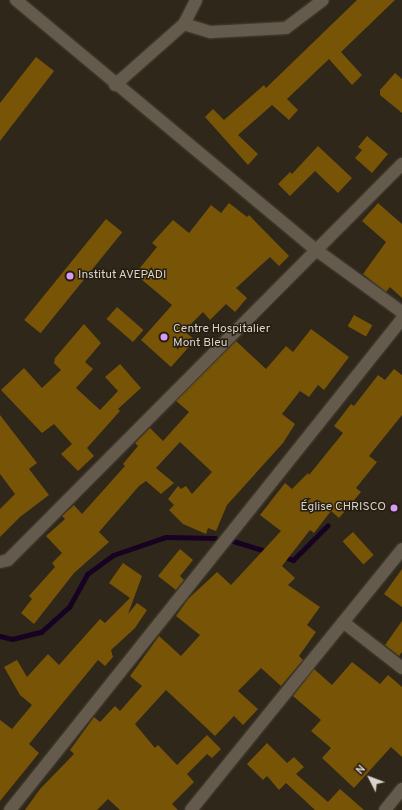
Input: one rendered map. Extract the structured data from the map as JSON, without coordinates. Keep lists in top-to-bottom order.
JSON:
{
  "places": ["Institut AVEPADI", "Centre Hospitalier Mont Bleu", "Église CHRISCO"],
  "north": "top left"
}
